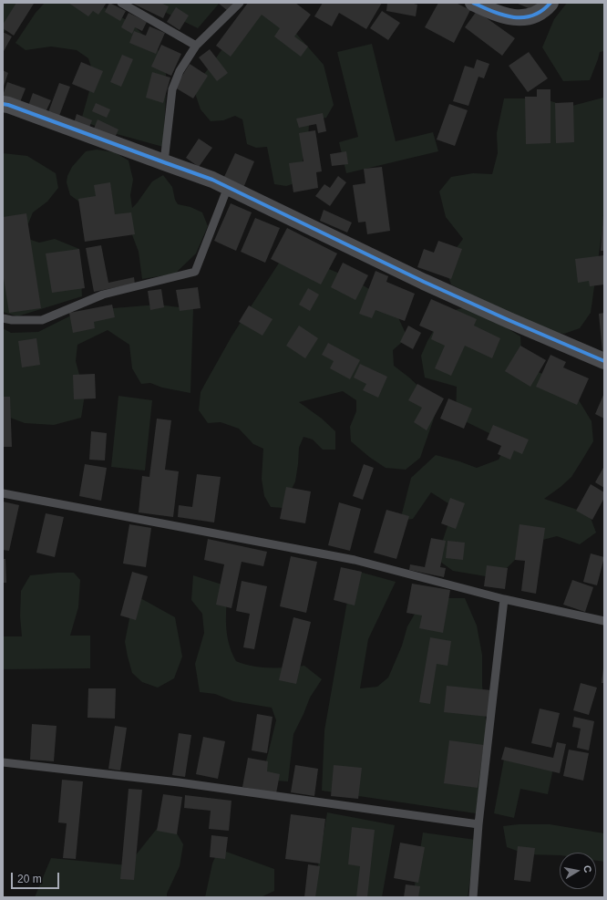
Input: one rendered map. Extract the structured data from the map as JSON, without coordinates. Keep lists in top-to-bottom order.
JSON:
{
  "scale_bar": "20 m",
  "north": "right"
}
